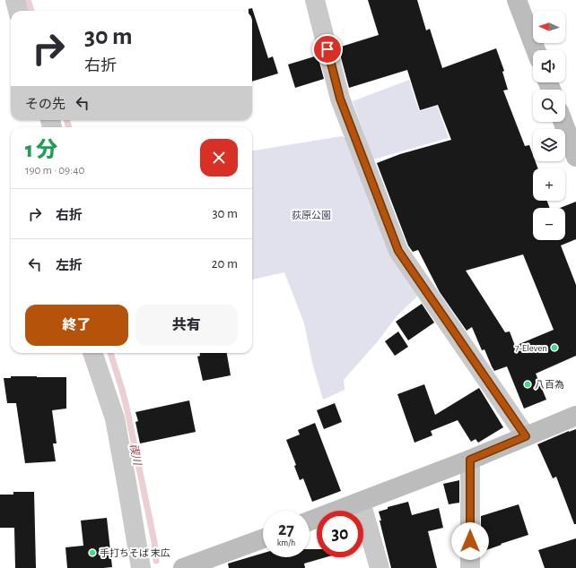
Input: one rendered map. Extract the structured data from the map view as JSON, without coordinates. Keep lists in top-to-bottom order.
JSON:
{
  "water": ["禊川"],
  "parks": ["荻原公園"],
  "places": ["7-Eleven", "八百為", "手打ちそば 末広"],
  "north": "left",
  "page": {
    "map_buttons": ["+", "−"],
    "turn": ["30 m", "右折"],
    "then": "その先",
    "heading": ["1 分", "190 m · 09:40"],
    "list": [
      {
        "name": "右折",
        "value": "30 m"
      },
      {
        "name": "左折",
        "value": "20 m"
      }
    ],
    "buttons": ["終了", "共有"],
    "speed": "27 km/h",
    "limit": "30"
  }
}
